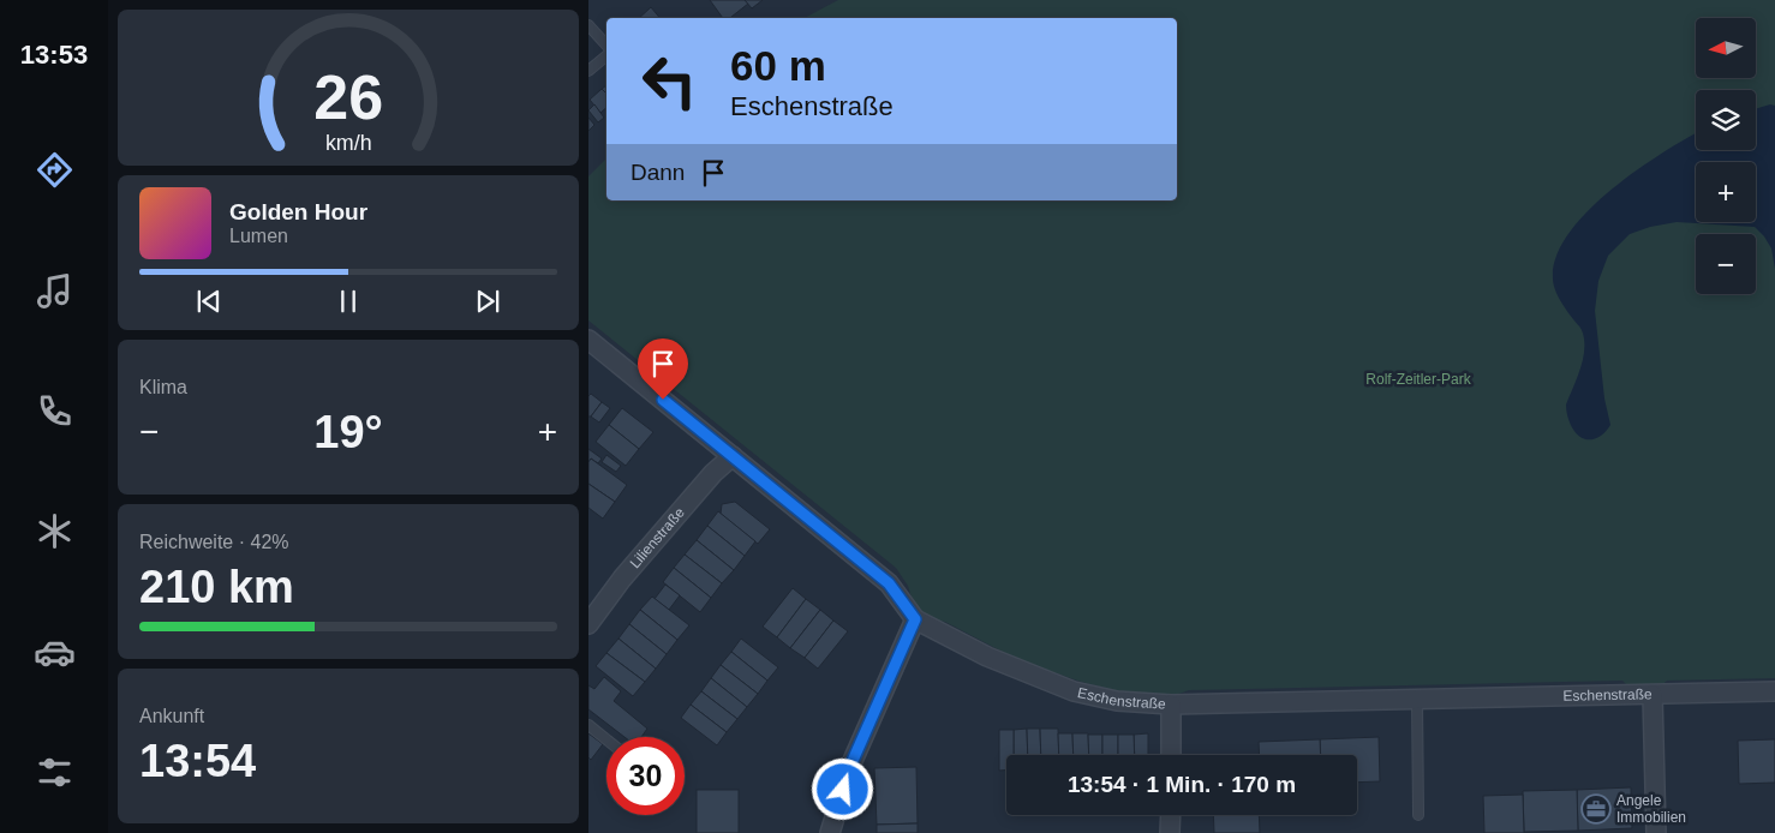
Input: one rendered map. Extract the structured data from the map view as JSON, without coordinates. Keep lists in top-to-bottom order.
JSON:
{
  "streets": {
    "street": ["Lilienstraße", "Eschenstraße"]
  },
  "crossings": [
    ["Lilienstraße", "Eschenstraße"]
  ],
  "parks": ["Rolf-Zeitler-Park"],
  "places": {
    "office": ["Angele Immobilien"]
  },
  "north": "left",
  "page": {
    "tabs": "13:53",
    "map_buttons": ["+", "−"],
    "turn": ["60 m", "Eschenstraße"],
    "then": "Dann",
    "song": ["Golden Hour", "Lumen"],
    "tile": [
      "Klima",
      ["Reichweite · 42%", "210 km"],
      ["Ankunft", "13:54"]
    ],
    "heat": ["−", "19°", "+"],
    "limit": "30",
    "trip": "13:54 · 1 Min. · 170 m",
    "gauge": ["26", "km/h"]
  }
}
